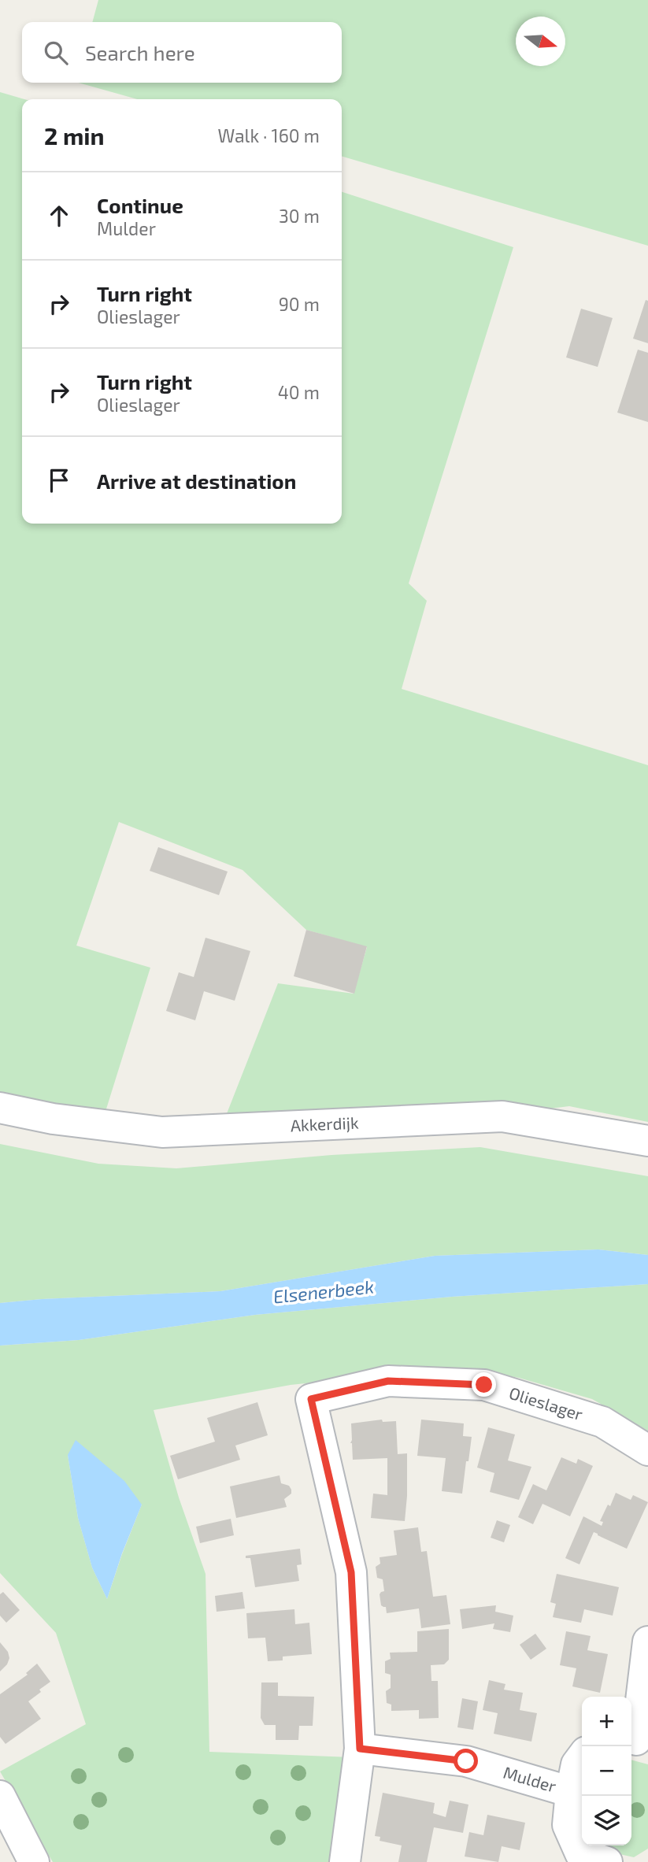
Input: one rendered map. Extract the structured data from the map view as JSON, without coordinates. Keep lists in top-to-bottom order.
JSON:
{
  "streets": {
    "street": ["Akkerdijk", "Olieslager", "Mulder"]
  },
  "crossings": [
    ["Olieslager", "Mulder"]
  ],
  "water": ["Elsenerbeek"],
  "north": "right",
  "page": {
    "search": "Search here",
    "heading": ["2 min", "Walk · 160 m"],
    "list": [
      ["Continue", "Mulder", "30 m"],
      ["Turn right", "Olieslager", "90 m"],
      ["Turn right", "Olieslager", "40 m"],
      "Arrive at destination"
    ],
    "map_buttons": ["+", "−"]
  }
}
